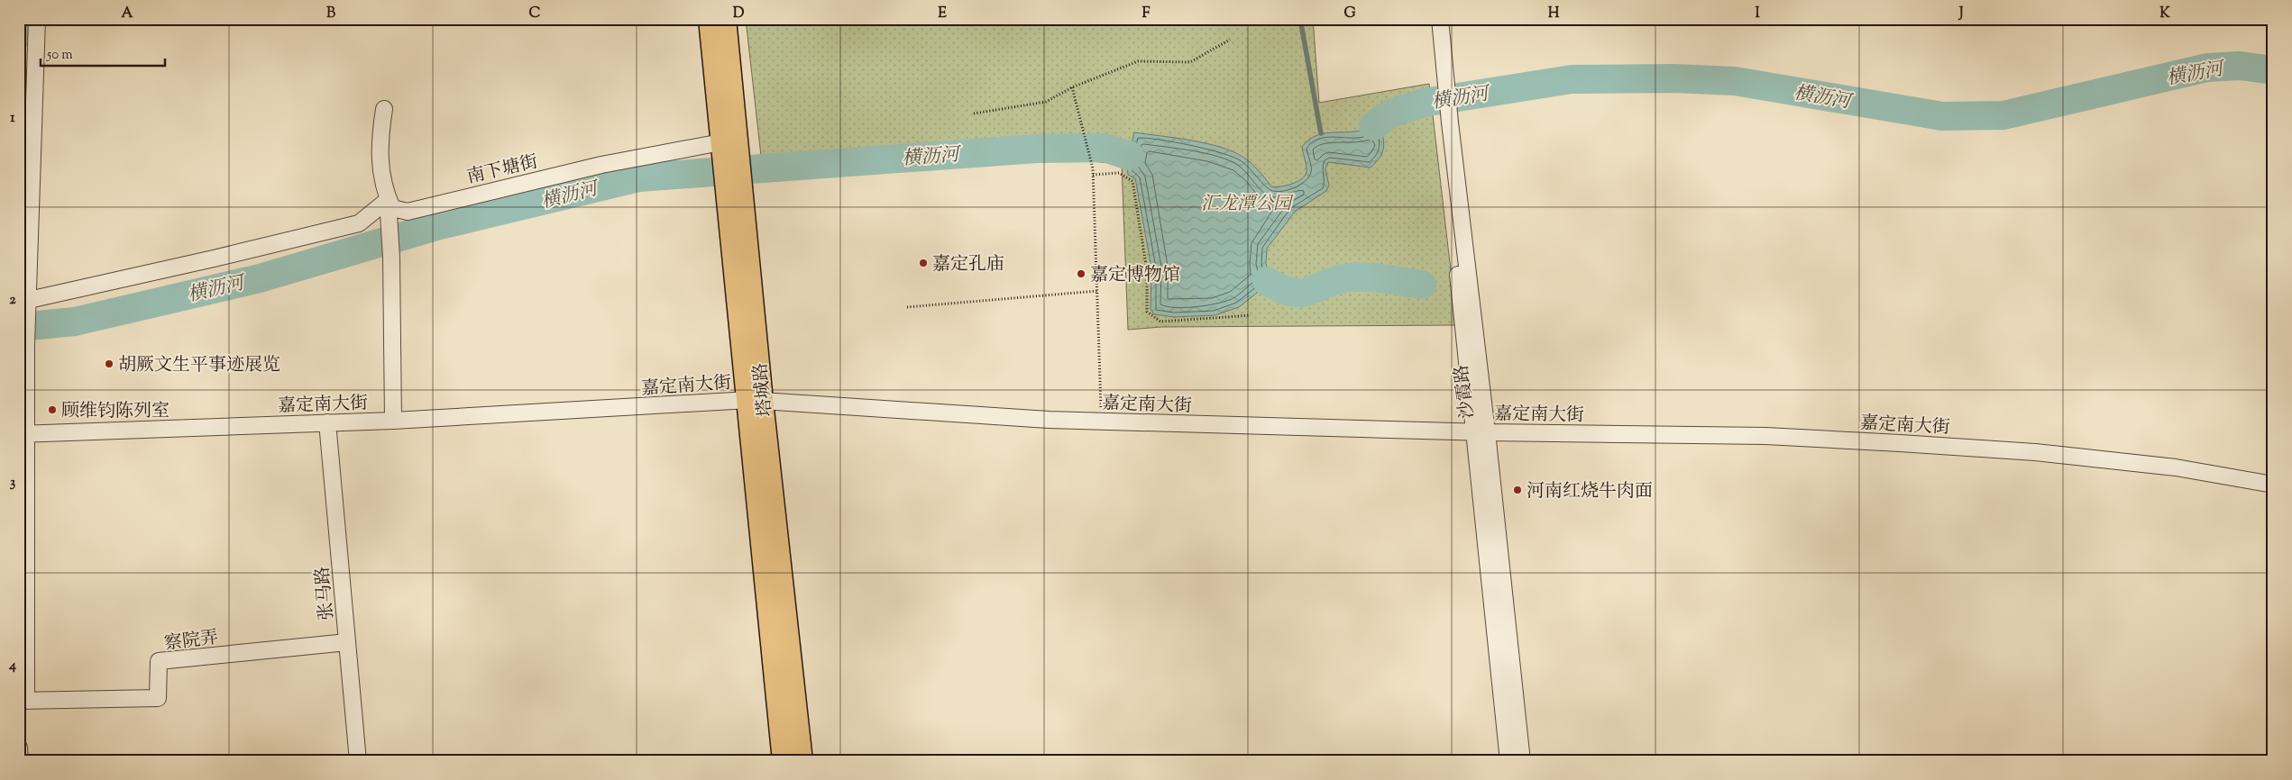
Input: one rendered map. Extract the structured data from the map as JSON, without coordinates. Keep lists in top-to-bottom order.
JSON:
{
  "streets": {
    "main road": ["塔城路"],
    "street": [
      "南下塘街",
      "嘉定南大街",
      "沙霞路",
      "张马路",
      "察院弄"
    ]
  },
  "crossings": [
    ["南下塘街", "塔城路"],
    ["嘉定南大街", "塔城路"],
    ["嘉定南大街", "沙霞路"],
    ["嘉定南大街", "张马路"],
    ["张马路", "察院弄"]
  ],
  "water": ["横沥河"],
  "parks": ["汇龙潭公园"],
  "places": [
    "嘉定孔庙",
    "嘉定博物馆",
    "胡厥文生平事迹展览",
    "顾维钧陈列室",
    "河南红烧牛肉面"
  ],
  "scale_bar": "50 m",
  "grid": {
    "columns": [
      "A",
      "B",
      "C",
      "D",
      "E",
      "F",
      "G",
      "H",
      "I",
      "J",
      "K"
    ],
    "rows": [
      "1",
      "2",
      "3",
      "4"
    ]
  }
}
